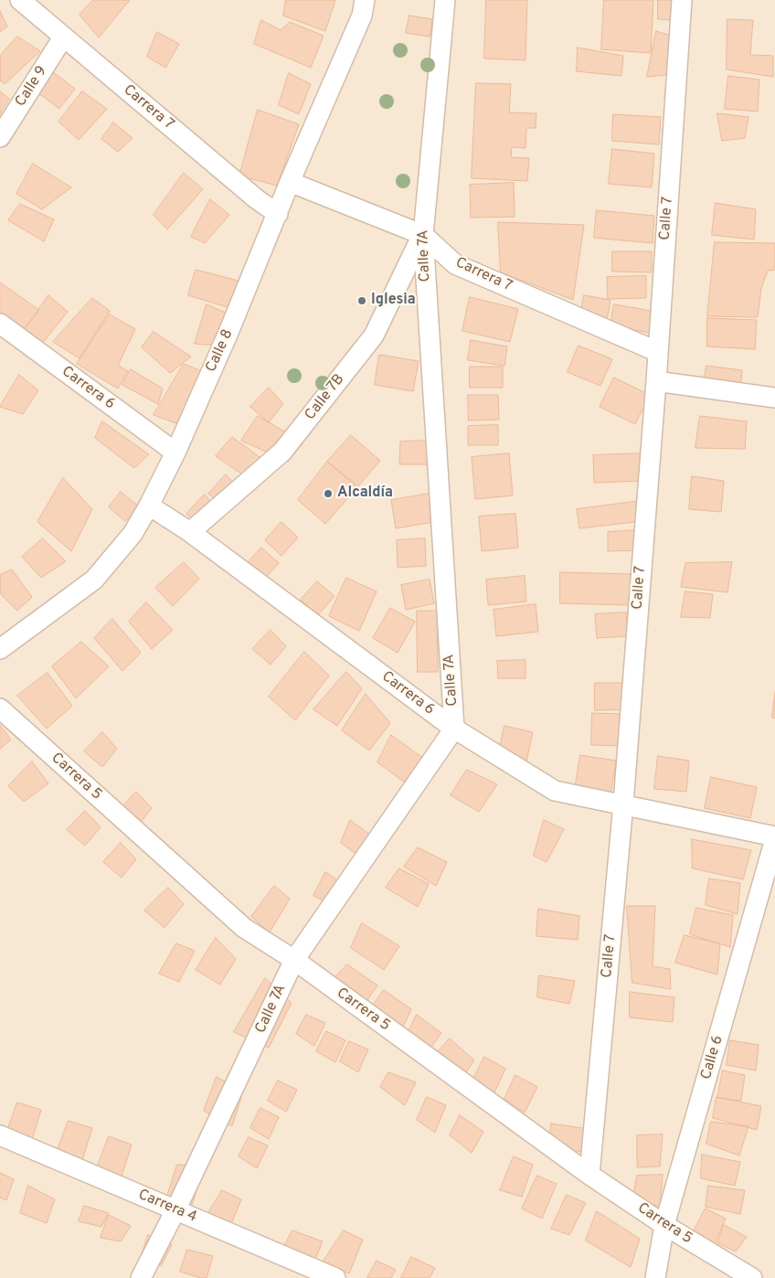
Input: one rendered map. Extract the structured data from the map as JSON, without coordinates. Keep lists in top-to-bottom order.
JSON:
{
  "streets": {
    "street": [
      "Calle 9",
      "Carrera 7",
      "Calle 7",
      "Calle 7A",
      "Calle 8",
      "Carrera 6",
      "Calle 7B",
      "Carrera 5",
      "Calle 6",
      "Carrera 4"
    ]
  },
  "crossings": [
    ["Calle 9", "Carrera 7"],
    ["Carrera 7", "Calle 7"],
    ["Carrera 7", "Calle 7A"],
    ["Carrera 7", "Calle 8"],
    ["Carrera 7", "Calle 7B"],
    ["Calle 7", "Carrera 6"],
    ["Calle 7", "Carrera 5"],
    ["Calle 7A", "Carrera 6"],
    ["Calle 7A", "Calle 7B"],
    ["Calle 7A", "Carrera 5"],
    ["Calle 7A", "Carrera 4"],
    ["Calle 8", "Carrera 6"],
    ["Carrera 6", "Calle 7B"],
    ["Carrera 6", "Calle 6"],
    ["Carrera 5", "Calle 6"]
  ],
  "places": ["Iglesia", "Alcaldía"]
}
